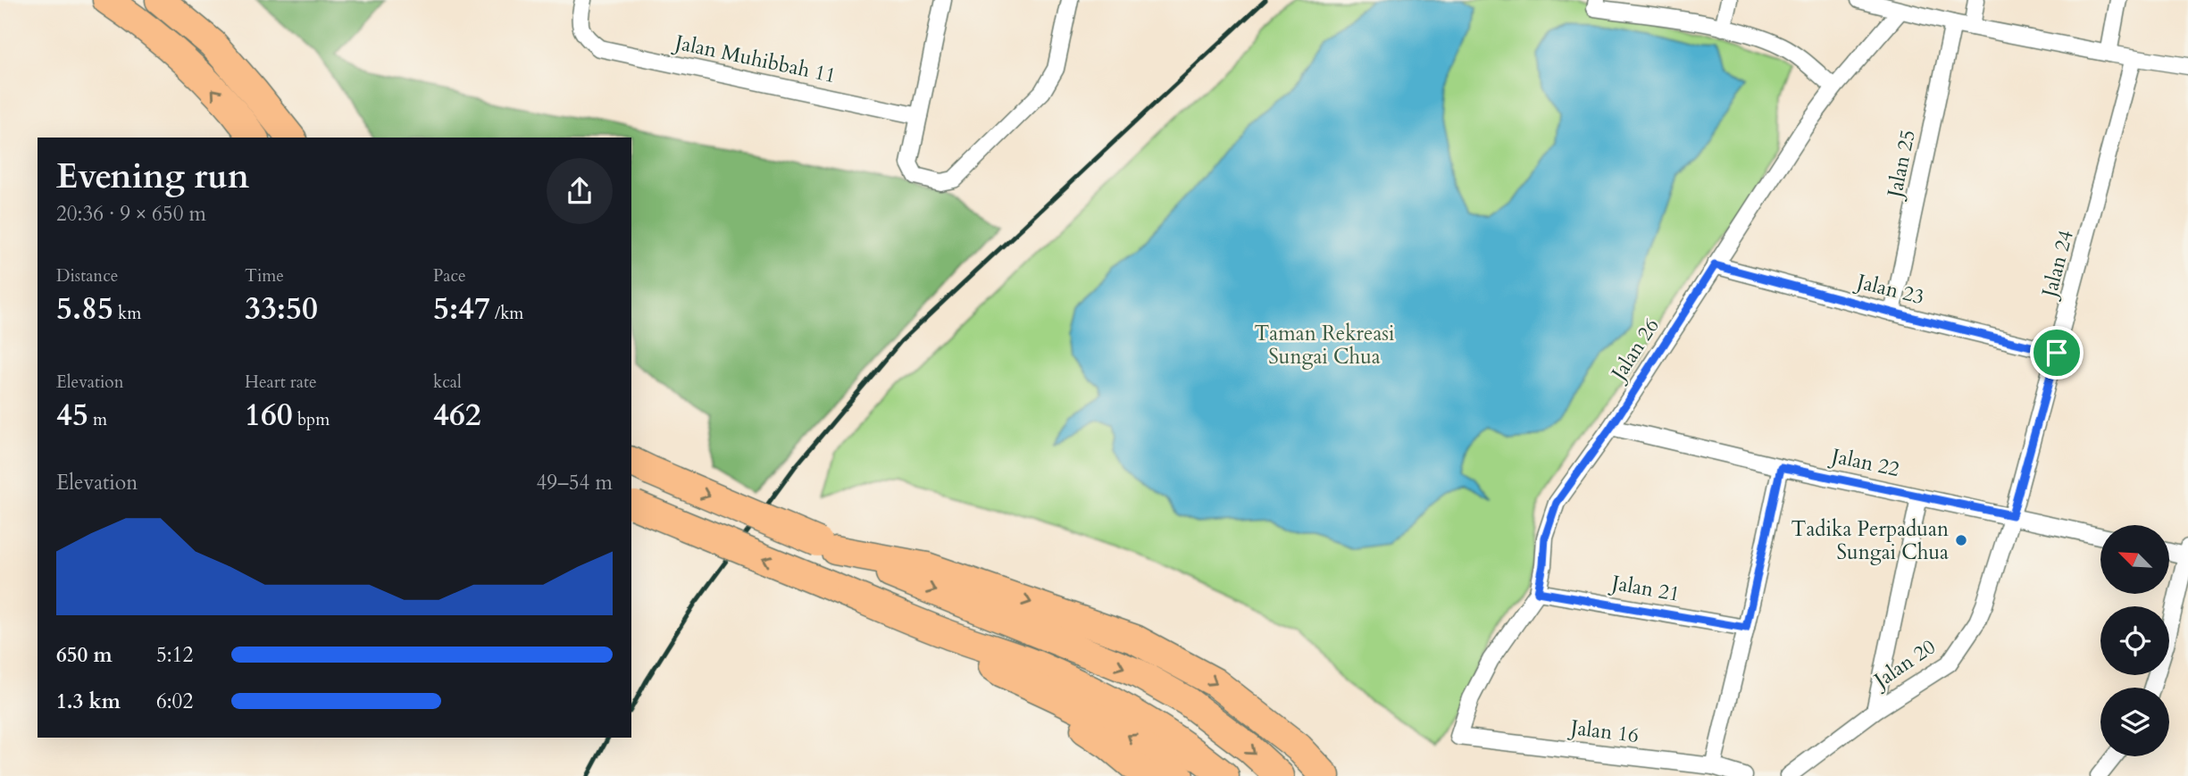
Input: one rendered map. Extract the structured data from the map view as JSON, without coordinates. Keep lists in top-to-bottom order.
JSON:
{
  "streets": {
    "street": [
      "Jalan Muhibbah 11",
      "Jalan 25",
      "Jalan 24",
      "Jalan 23",
      "Jalan 26",
      "Jalan 22",
      "Jalan 21",
      "Jalan 20",
      "Jalan 16"
    ]
  },
  "crossings": [
    ["Jalan 25", "Jalan 23"],
    ["Jalan 24", "Jalan 23"],
    ["Jalan 24", "Jalan 22"],
    ["Jalan 24", "Jalan 20"],
    ["Jalan 23", "Jalan 26"],
    ["Jalan 26", "Jalan 22"],
    ["Jalan 26", "Jalan 21"],
    ["Jalan 26", "Jalan 16"],
    ["Jalan 22", "Jalan 20"]
  ],
  "parks": ["Taman Rekreasi Sungai Chua"],
  "places": ["Tadika Perpaduan Sungai Chua"],
  "north": "top left",
  "page": {
    "heading": ["Evening run", "20:36 · 9 × 650 m"],
    "stats": [
      ["Distance", "5.85 km"],
      ["Time", "33:50"],
      ["Pace", "5:47 /km"],
      ["Elevation", "45 m"],
      ["Heart rate", "160 bpm"],
      ["kcal", "462"]
    ],
    "chart": ["Elevation", "49–54 m"],
    "list": [
      {
        "name": "650 m",
        "note": "5:12"
      },
      {
        "name": "1.3 km",
        "note": "6:02"
      }
    ]
  }
}
